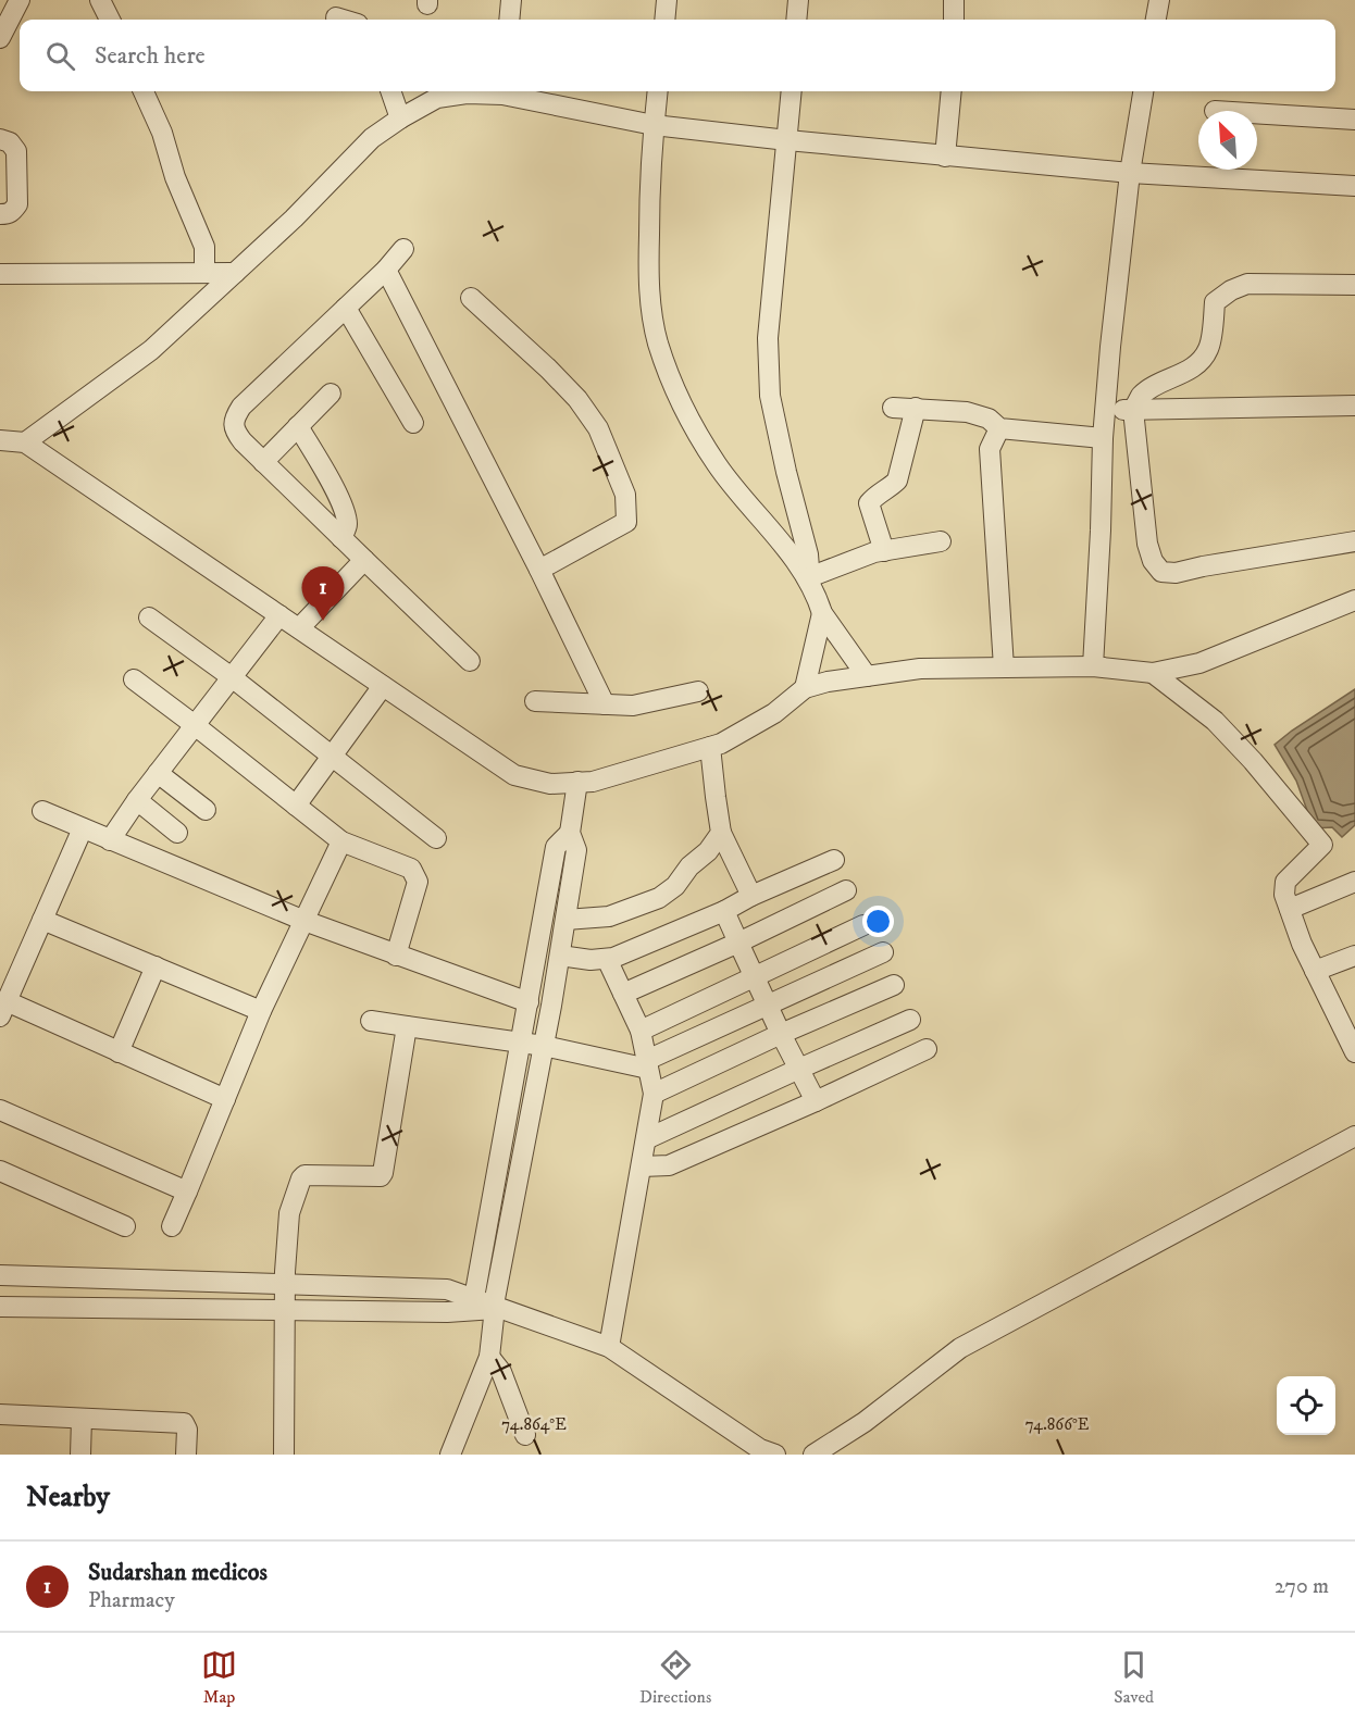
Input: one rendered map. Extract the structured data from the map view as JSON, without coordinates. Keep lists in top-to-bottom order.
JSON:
{
  "north": "top left",
  "page": {
    "search": "Search here",
    "pins": "1",
    "heading": "Nearby",
    "list": [
      {
        "mark": "1",
        "name": "Sudarshan medicos",
        "note": "Pharmacy",
        "value": "270 m"
      }
    ],
    "nav": ["Map", "Directions", "Saved"]
  },
  "coordinates": ["74.864°E", "74.866°E"]
}
